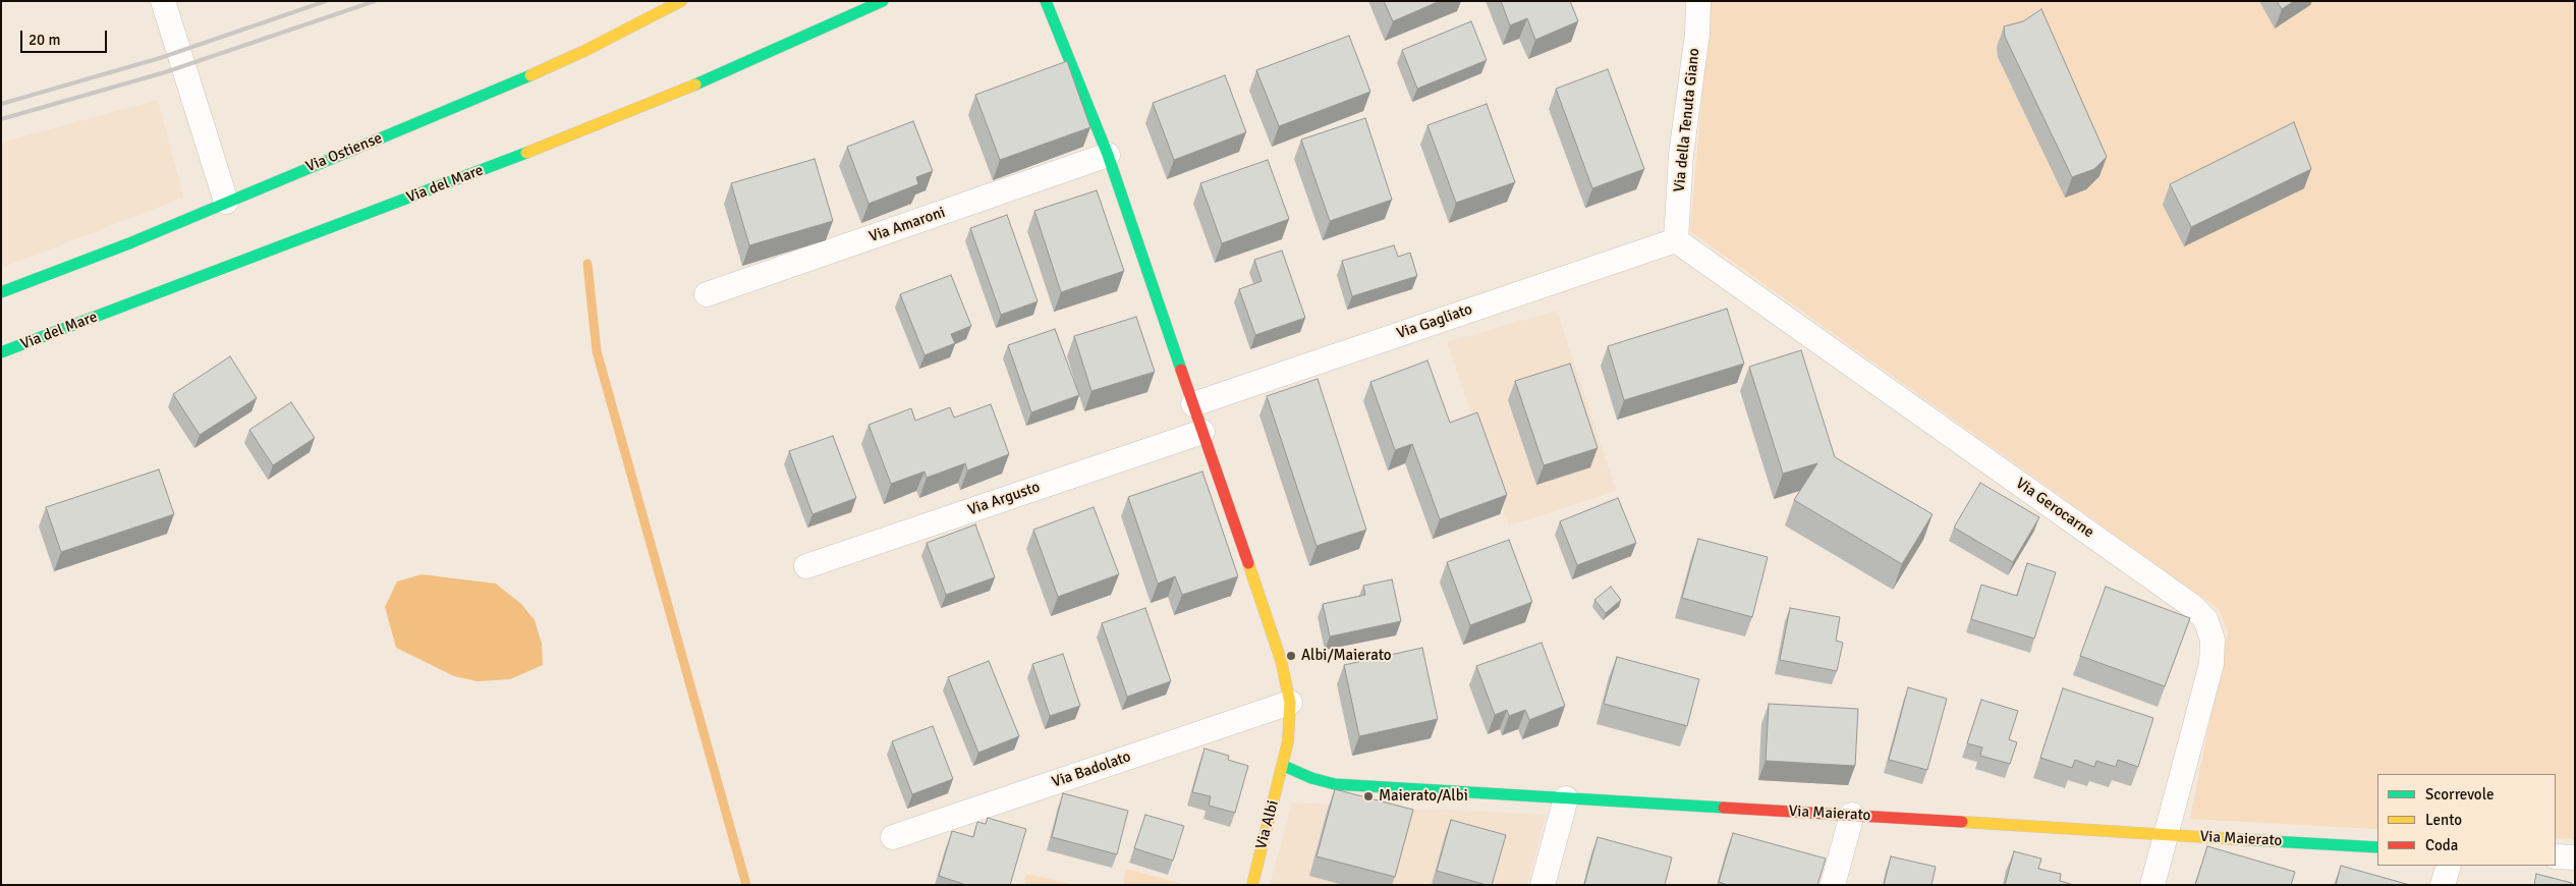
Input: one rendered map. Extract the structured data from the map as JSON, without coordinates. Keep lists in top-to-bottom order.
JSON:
{
  "streets": {
    "street": [
      "Via della Tenuta Giano",
      "Via Ostiense",
      "Via del Mare",
      "Via Amaroni",
      "Via Gagliato",
      "Via Argusto",
      "Via Gerocarne",
      "Via Badolato",
      "Via Maierato",
      "Via Albi"
    ]
  },
  "crossings": [
    ["Via della Tenuta Giano", "Via Gagliato"],
    ["Via della Tenuta Giano", "Via Gerocarne"],
    ["Via Amaroni", "Via Albi"],
    ["Via Gagliato", "Via Gerocarne"],
    ["Via Gagliato", "Via Albi"],
    ["Via Argusto", "Via Albi"],
    ["Via Gerocarne", "Via Maierato"],
    ["Via Badolato", "Via Albi"],
    ["Via Maierato", "Via Albi"]
  ],
  "places": ["Albi/Maierato", "Maierato/Albi"],
  "legend": ["Scorrevole", "Lento", "Coda"],
  "scale_bar": "20 m"
}
